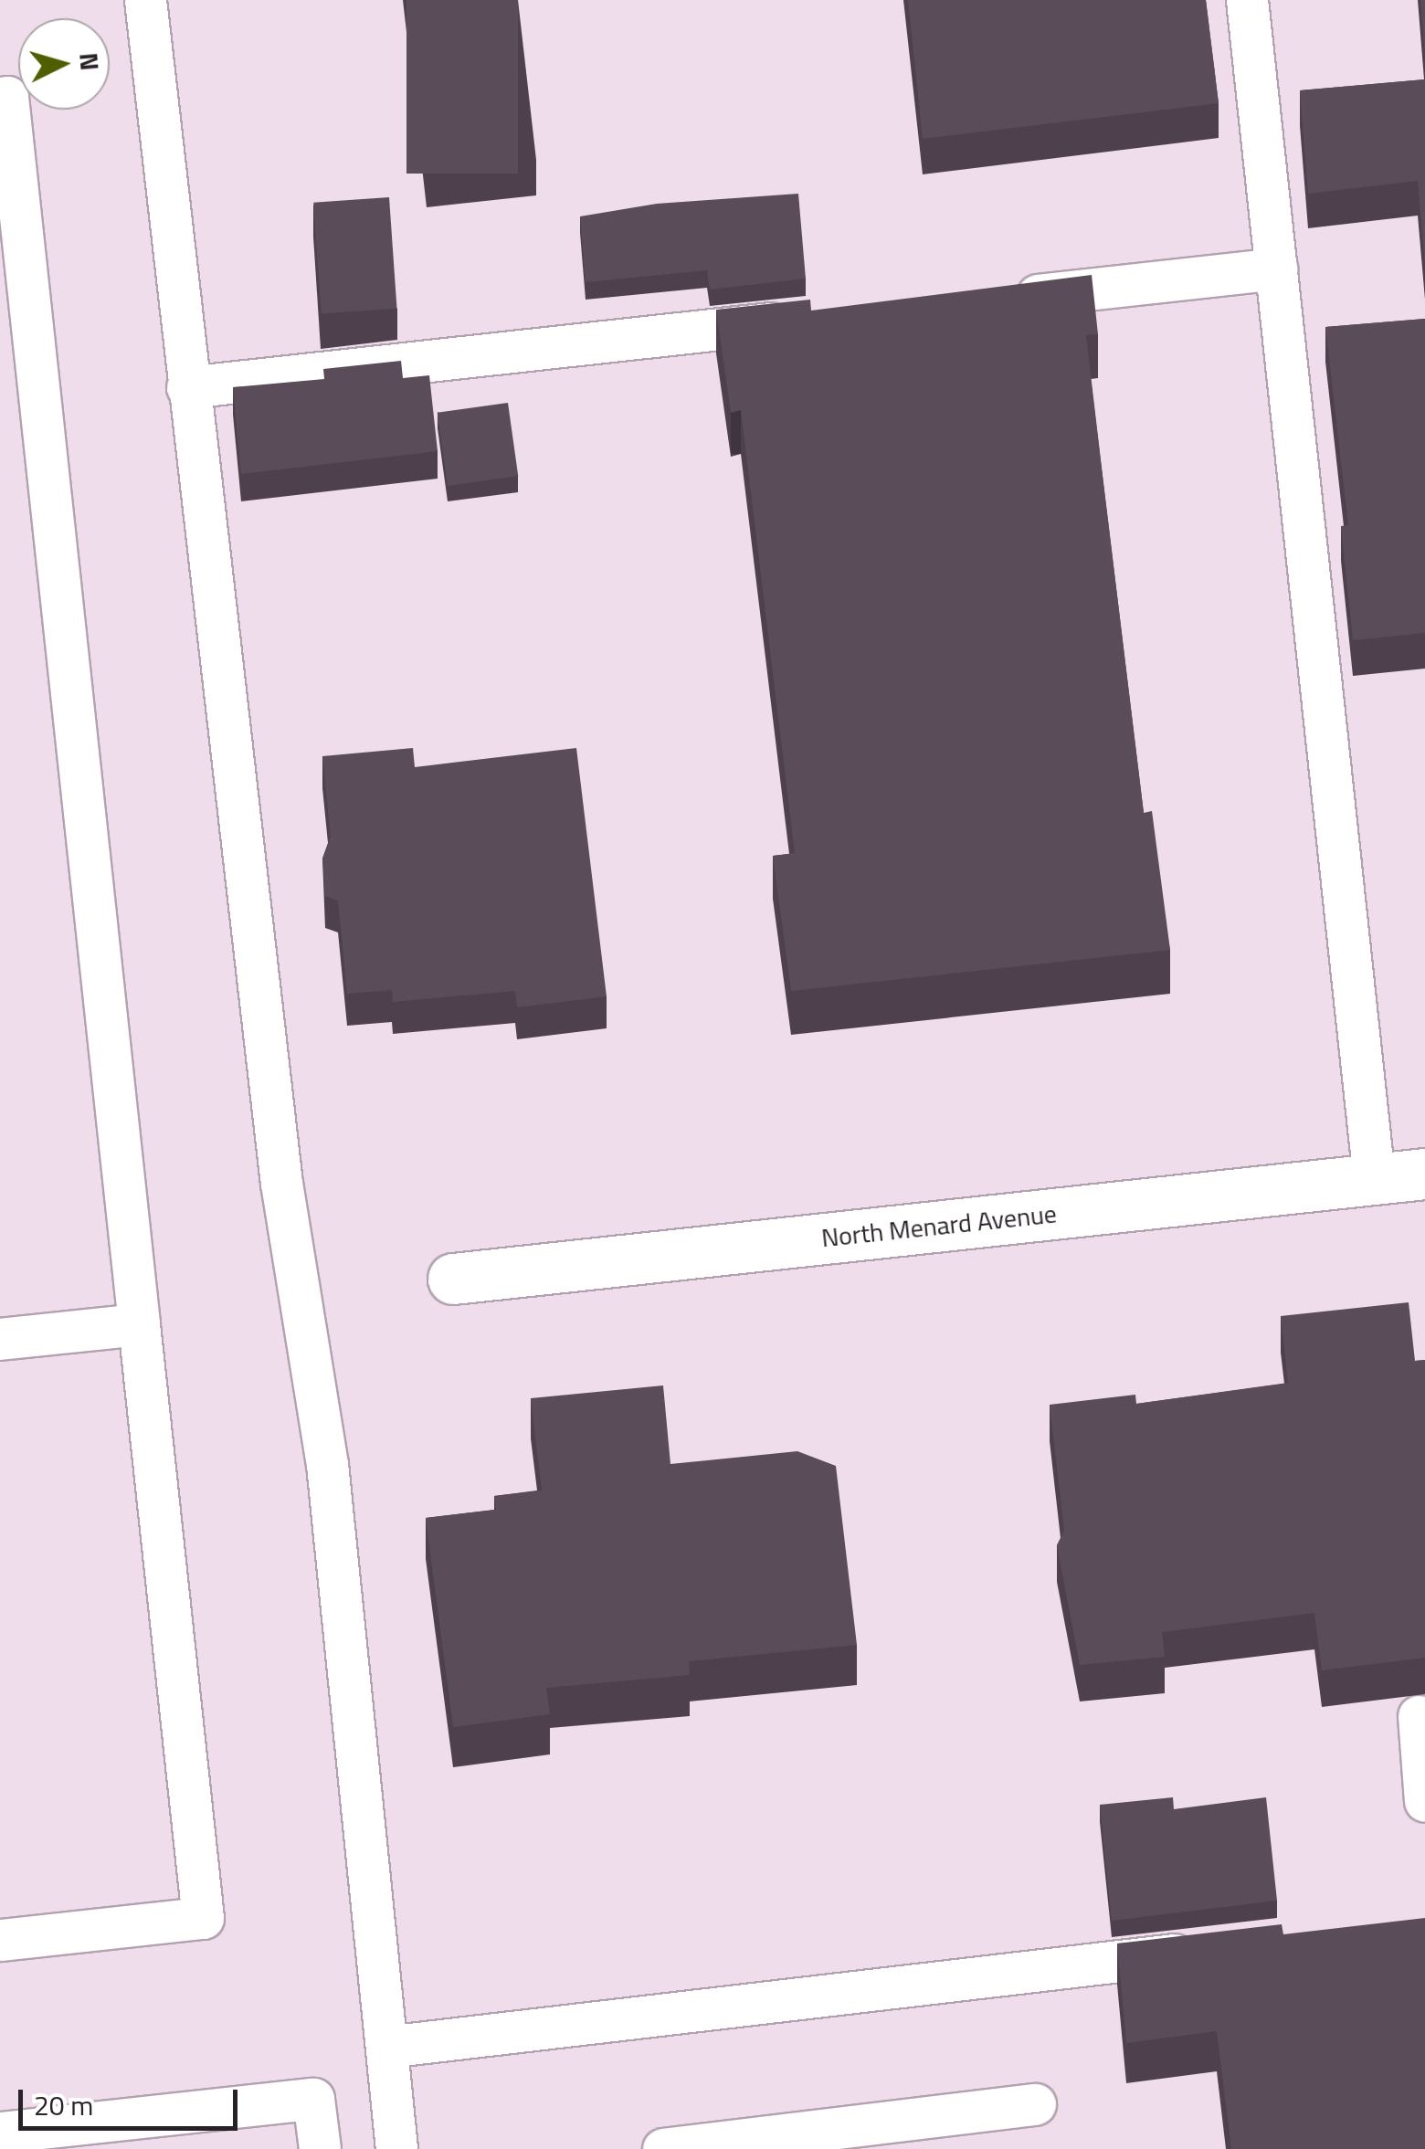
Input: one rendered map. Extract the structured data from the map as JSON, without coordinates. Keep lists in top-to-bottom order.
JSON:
{
  "streets": {
    "street": ["North Menard Avenue"]
  },
  "scale_bar": "20 m",
  "north": "right"
}
